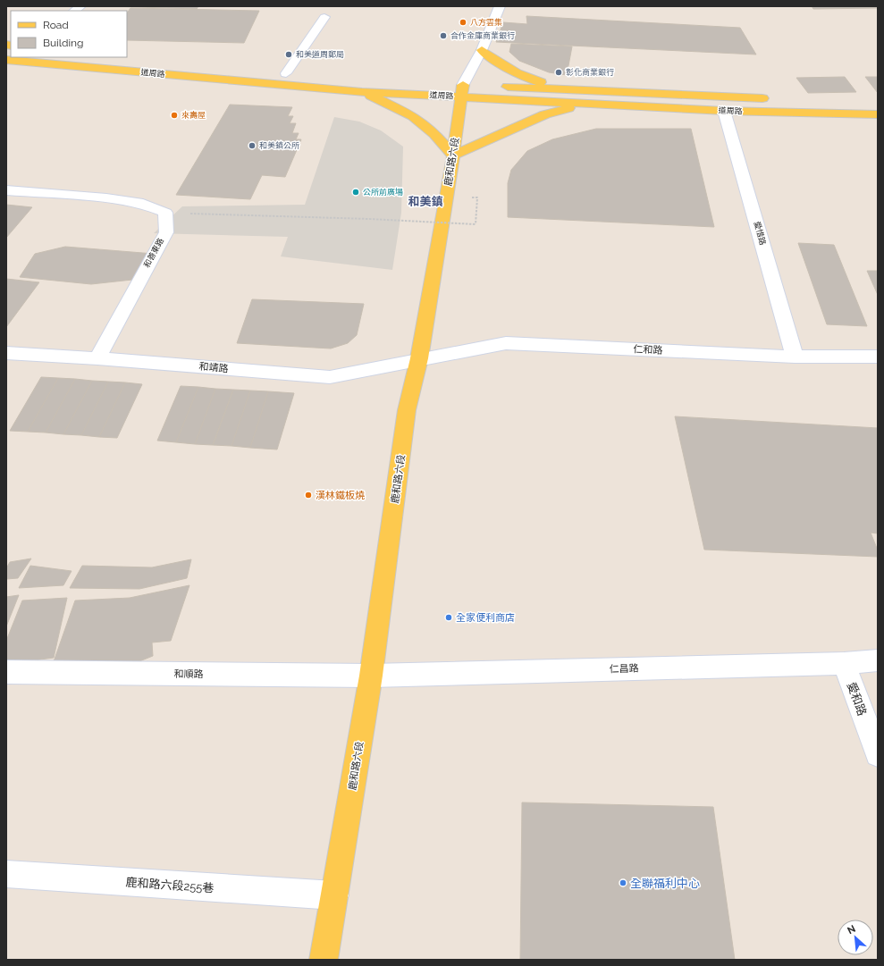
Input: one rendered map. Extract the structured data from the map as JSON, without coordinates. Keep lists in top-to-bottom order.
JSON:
{
  "streets": {
    "main road": ["道周路", "鹿和路六段"],
    "street": [
      "愛惜路",
      "和善東路",
      "仁和路",
      "和靖路",
      "仁昌路",
      "和順路",
      "愛和路",
      "鹿和路六段255巷"
    ]
  },
  "crossings": [
    ["道周路", "鹿和路六段"],
    ["道周路", "愛惜路"],
    ["鹿和路六段", "仁和路"],
    ["鹿和路六段", "和靖路"],
    ["鹿和路六段", "仁昌路"],
    ["鹿和路六段", "和順路"],
    ["鹿和路六段", "鹿和路六段255巷"],
    ["愛惜路", "仁和路"],
    ["和善東路", "和靖路"],
    ["仁和路", "和靖路"],
    ["仁昌路", "和順路"],
    ["仁昌路", "愛和路"]
  ],
  "districts": ["和美鎮"],
  "places": [
    "八方雲集",
    "合作金庫商業銀行",
    "和美道周郵局",
    "彰化商業銀行",
    "來壽屋",
    "和美鎮公所",
    "公所前廣場",
    "漢林鐵板燒",
    "全家便利商店",
    "全聯福利中心"
  ],
  "legend": ["Road", "Building"],
  "north": "top left"
}
